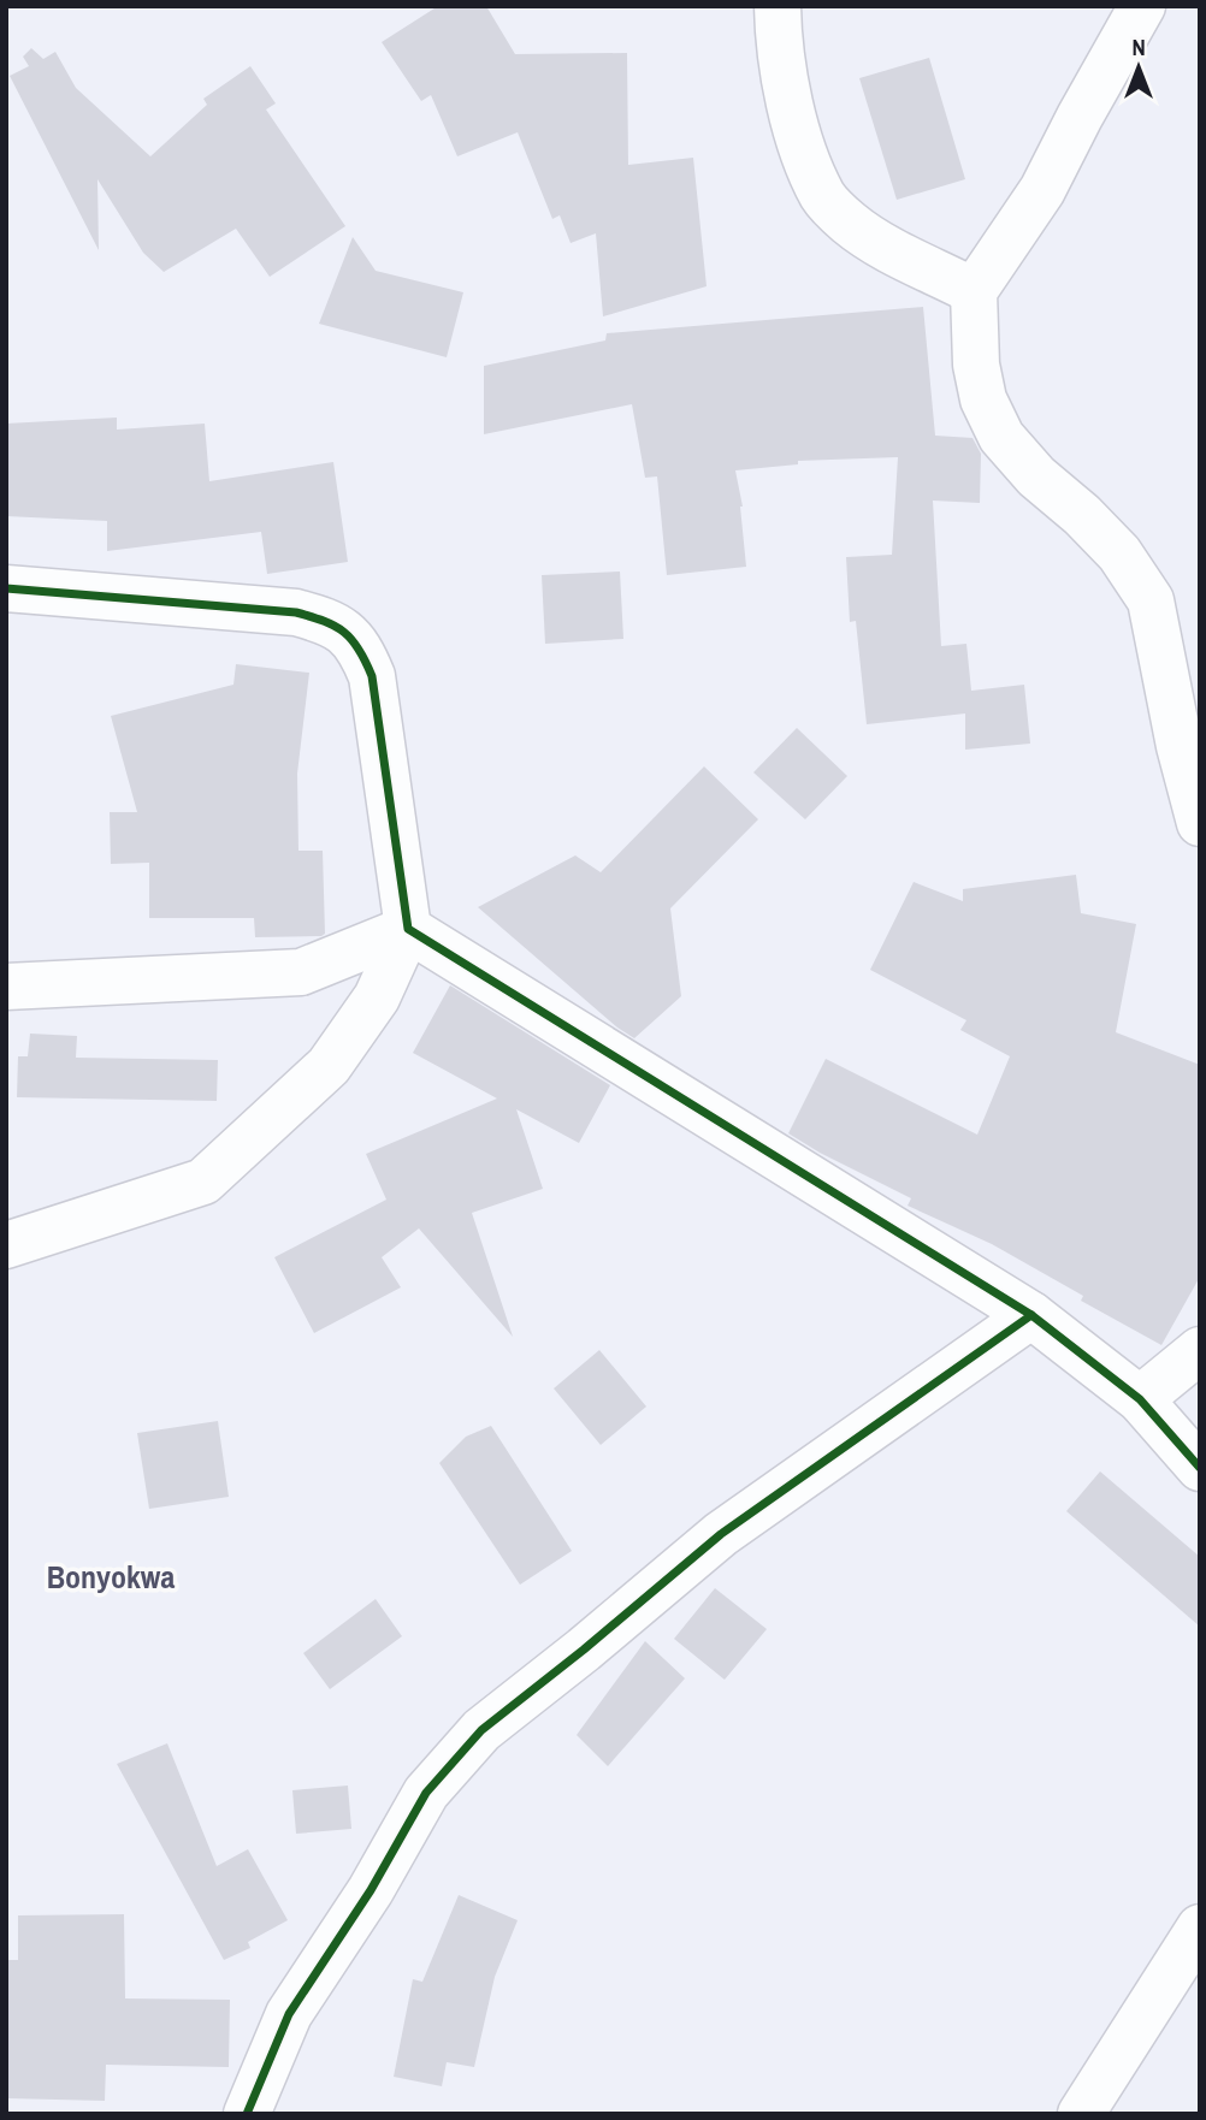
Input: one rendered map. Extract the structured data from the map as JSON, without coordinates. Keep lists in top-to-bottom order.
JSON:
{
  "districts": ["Bonyokwa"],
  "north": "top"
}
